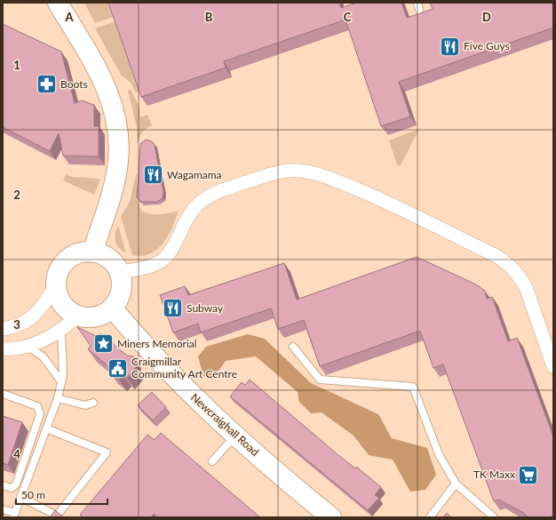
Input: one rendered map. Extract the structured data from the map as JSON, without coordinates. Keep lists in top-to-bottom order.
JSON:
{
  "streets": {
    "main road": ["Newcraighall Road"]
  },
  "places": {
    "restaurant": ["Five Guys", "Wagamama", "Subway"],
    "pharmacy": ["Boots"],
    "place": ["Miners Memorial"],
    "public building": ["Craigmillar Community Art Centre"],
    "supermarket": ["TK Maxx"]
  },
  "scale_bar": "50 m",
  "grid": {
    "columns": [
      "A",
      "B",
      "C",
      "D"
    ],
    "rows": [
      "1",
      "2",
      "3",
      "4"
    ]
  }
}
